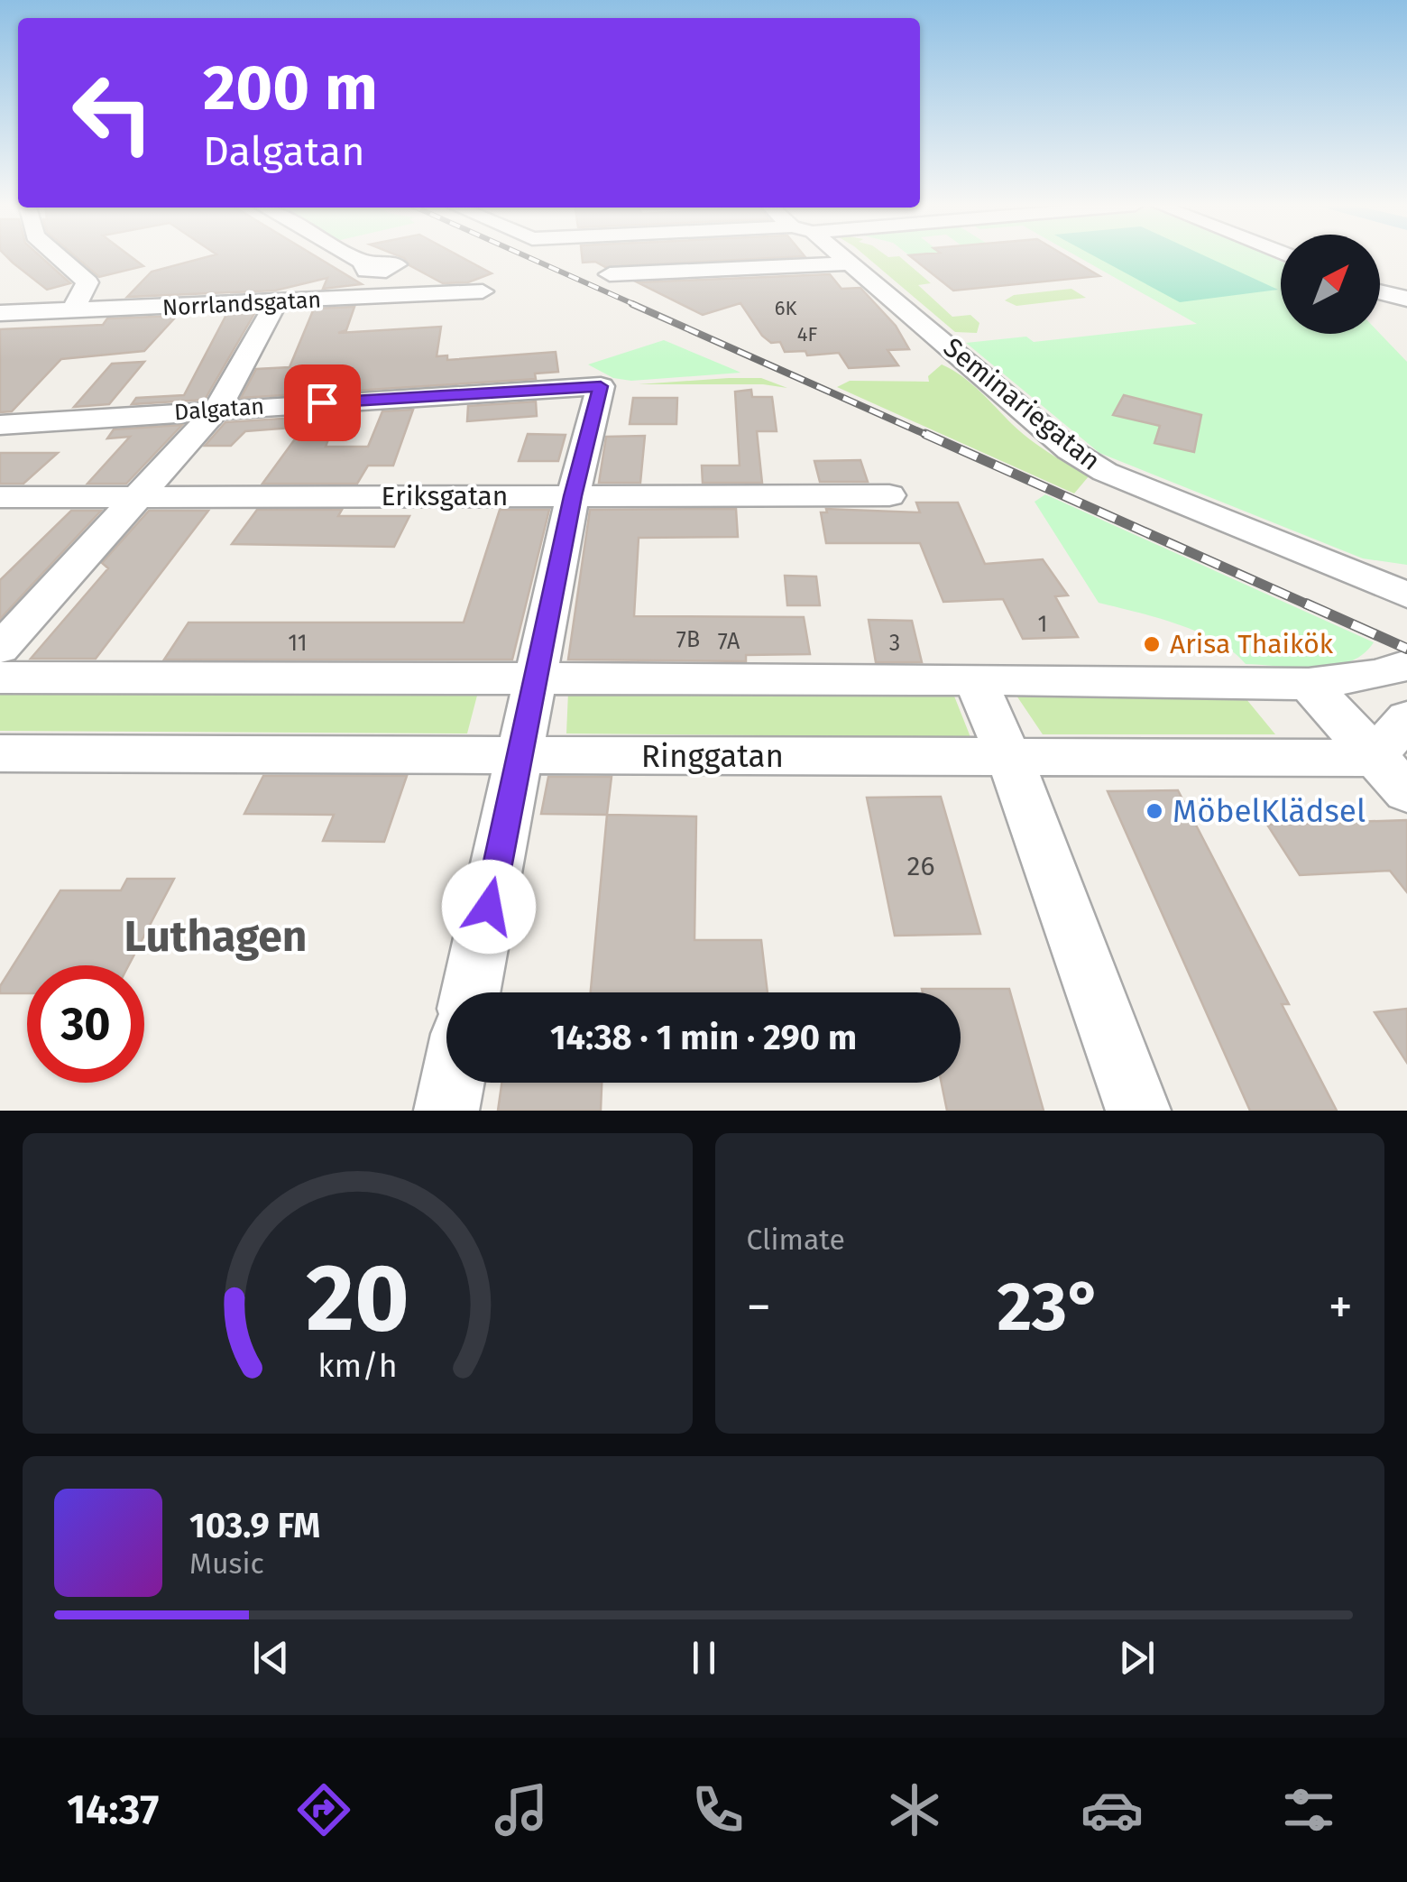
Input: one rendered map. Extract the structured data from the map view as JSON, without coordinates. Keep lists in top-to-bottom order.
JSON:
{
  "streets": {
    "street": [
      "Norrlandsgatan",
      "Seminariegatan",
      "Dalgatan",
      "Eriksgatan",
      "Ringgatan"
    ]
  },
  "crossings": [
    ["Dalgatan", "Eriksgatan"]
  ],
  "districts": ["Luthagen"],
  "places": ["Arisa Thaikök", "MöbelKlädsel"],
  "house_numbers": [
    "6K",
    "4F",
    "1",
    "7B",
    "7A",
    "11",
    "3",
    "26"
  ],
  "north": "top right",
  "page": {
    "turn": ["200 m", "Dalgatan"],
    "limit": "30",
    "trip": "14:38 · 1 min · 290 m",
    "tile": "Climate",
    "heat": ["−", "23°", "+"],
    "song": ["103.9 FM", "Music"],
    "tabs": "14:37",
    "gauge": ["20", "km/h"]
  }
}
